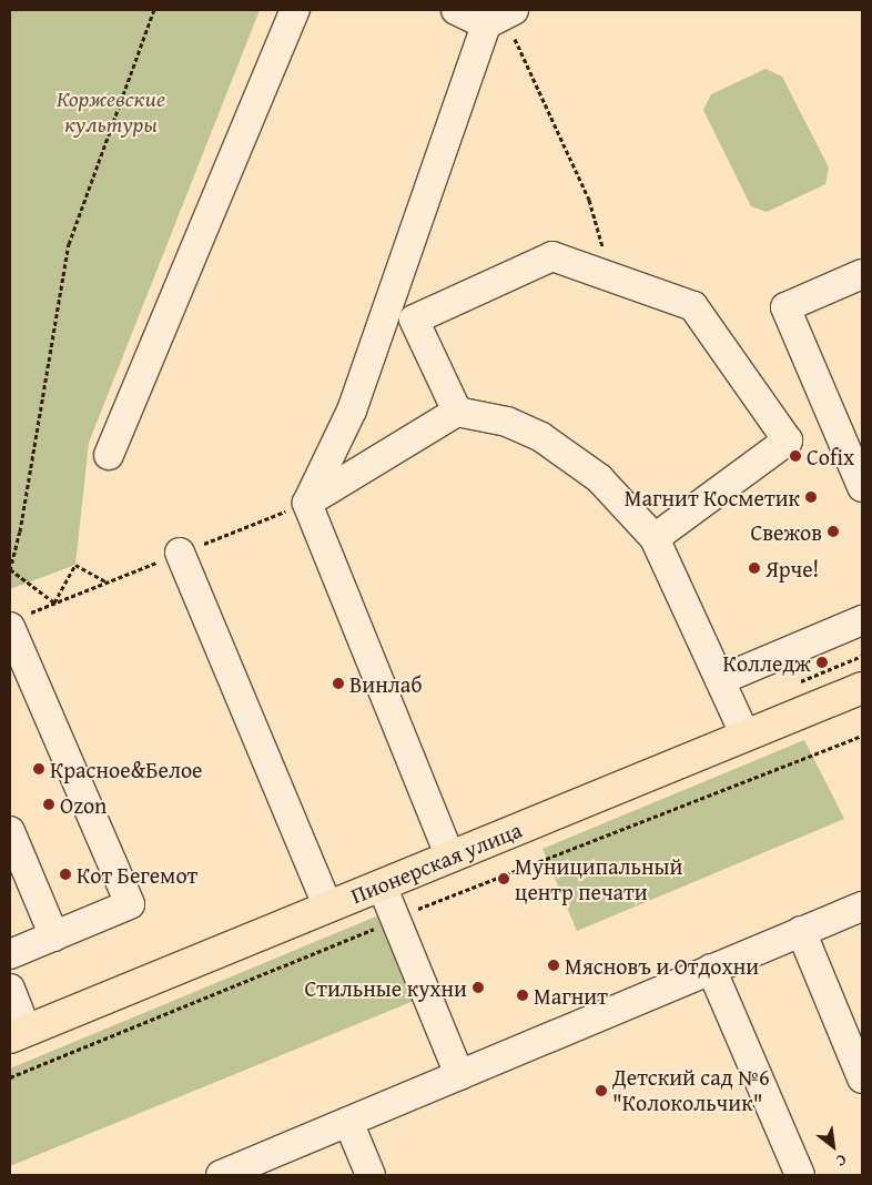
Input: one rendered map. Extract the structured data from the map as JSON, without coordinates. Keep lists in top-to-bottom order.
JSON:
{
  "streets": {
    "main road": ["Пионерская улица"]
  },
  "parks": ["Коржевские культуры"],
  "places": [
    "Cofix",
    "Магнит Косметик",
    "Свежов",
    "Ярче!",
    "Колледж",
    "Винлаб",
    "Красное&Белое",
    "Ozon",
    "Кот Бегемот",
    "Муниципальный центр печати",
    "Мясновъ и Отдохни",
    "Стильные кухни",
    "Магнит",
    "Детский сад №6 \"Колокольчик\""
  ],
  "north": "bottom right"
}
